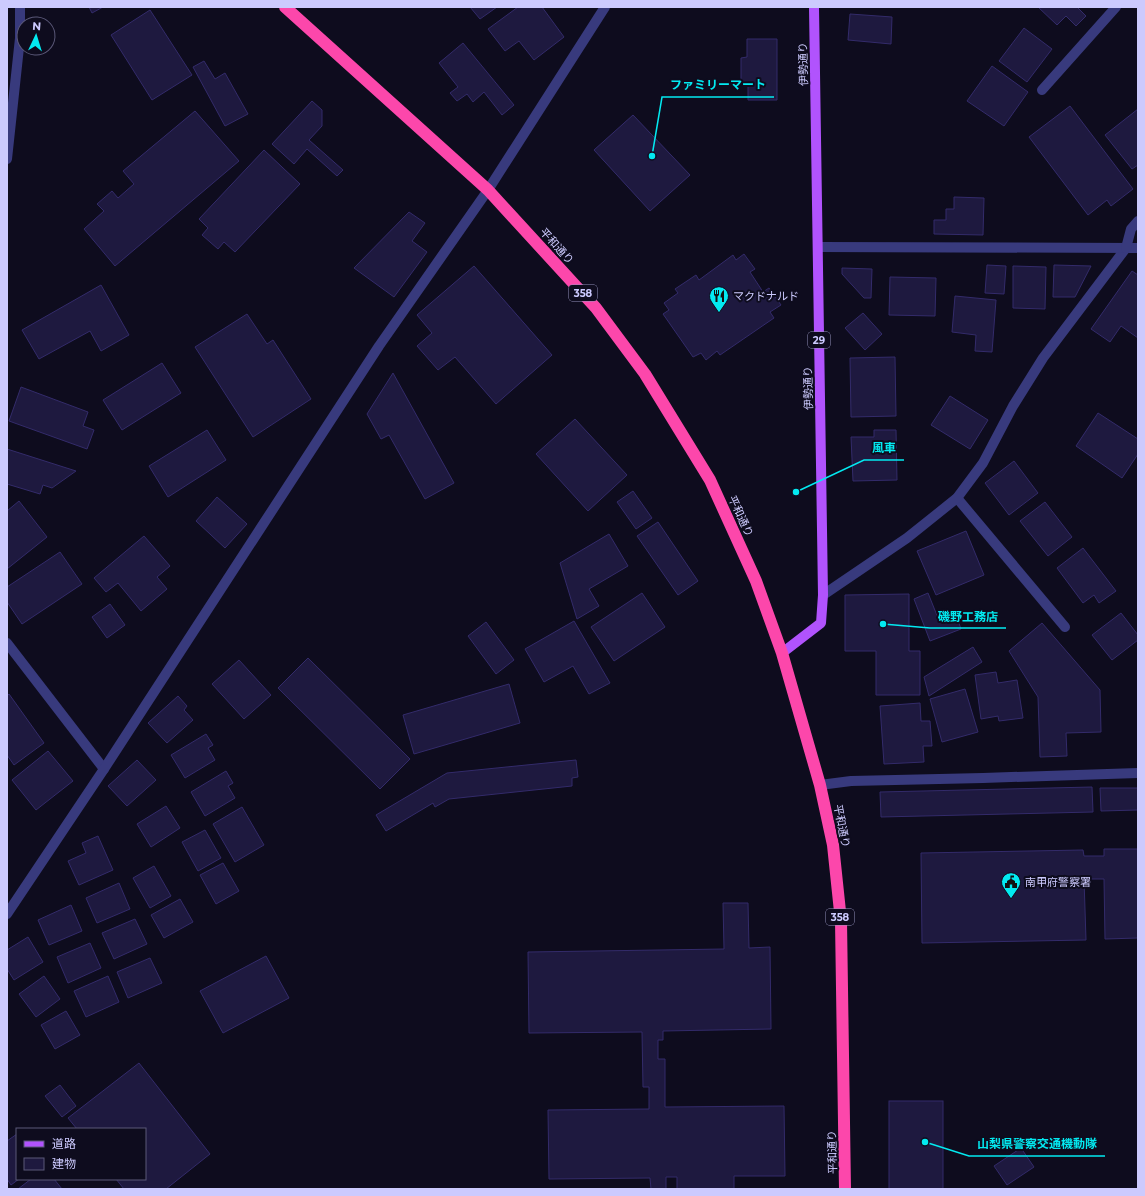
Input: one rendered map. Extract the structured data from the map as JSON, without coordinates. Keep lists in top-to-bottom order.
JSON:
{
  "streets": {
    "highway": ["平和通り", "358"],
    "main road": ["伊勢通り", "29"]
  },
  "crossings": [
    ["伊勢通り", "平和通り"]
  ],
  "places": {
    "other": [
      "ファミリーマート",
      "風車",
      "磯野工務店",
      "山梨県警察交通機動隊"
    ],
    "restaurant": ["マクドナルド"],
    "public building": ["南甲府警察署"]
  },
  "legend": ["道路", "建物"],
  "north": "top"
}
